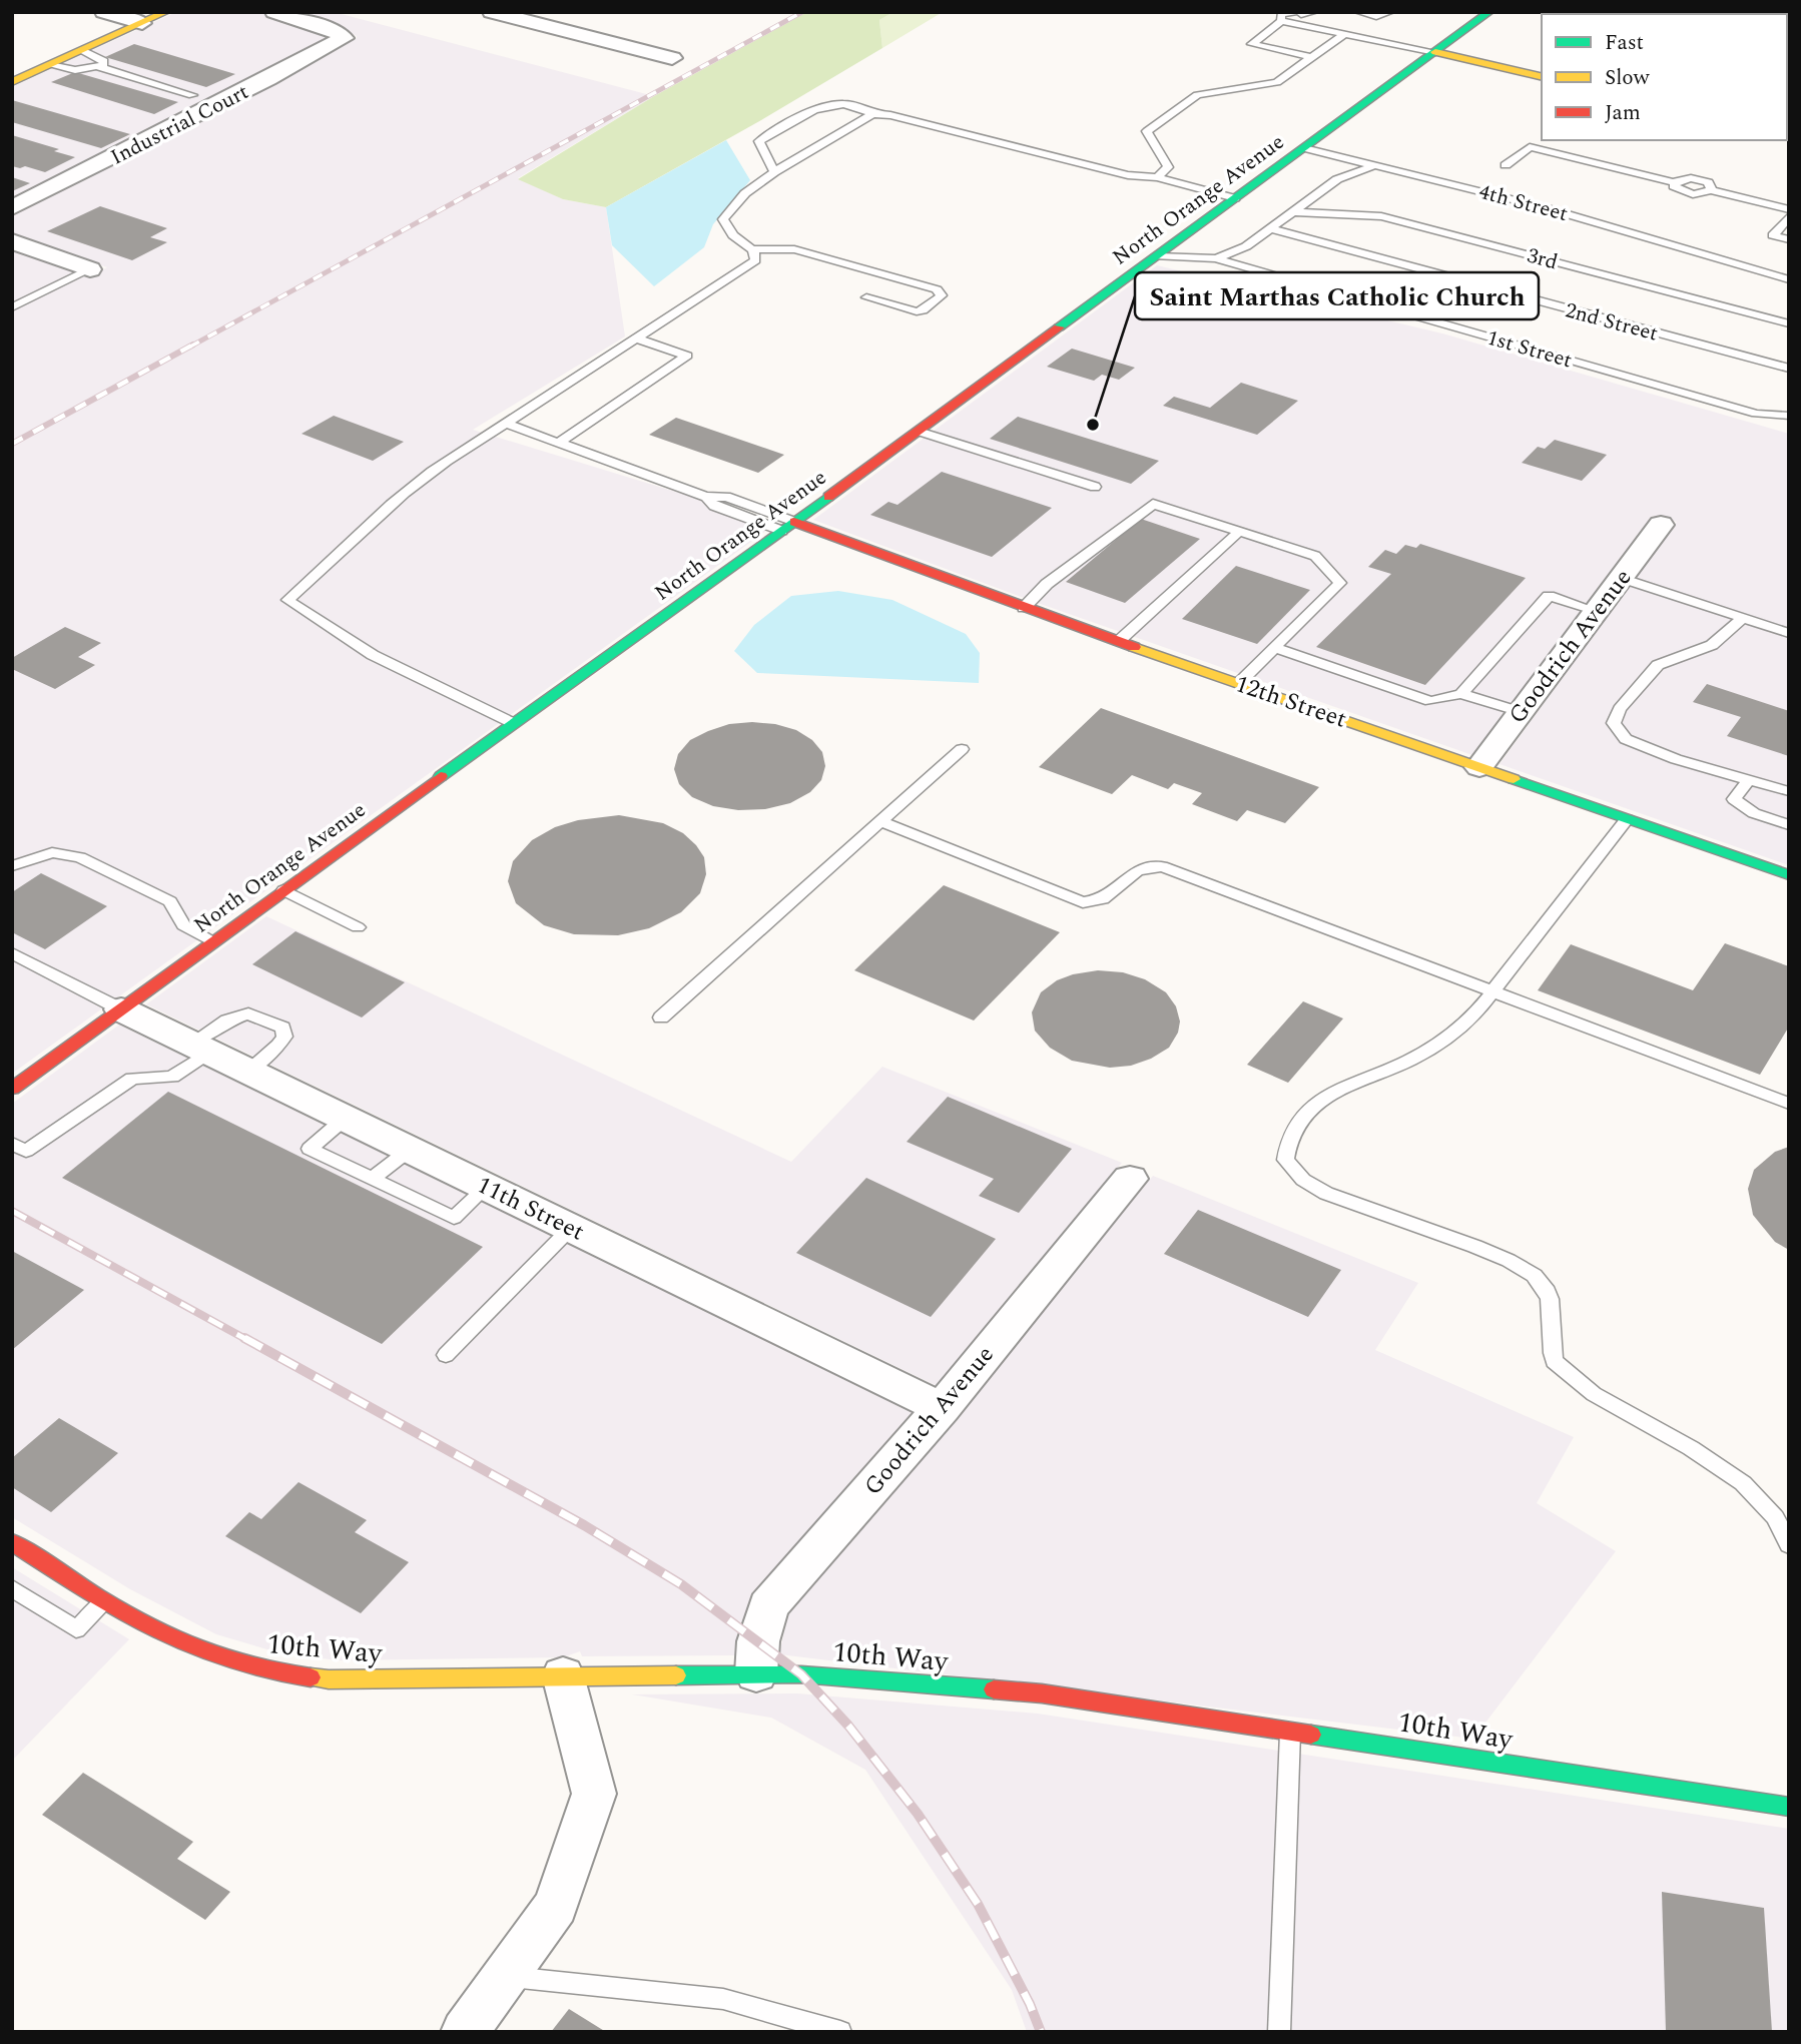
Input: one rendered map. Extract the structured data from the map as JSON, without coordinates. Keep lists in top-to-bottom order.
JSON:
{
  "streets": {
    "street": [
      "Industrial Court",
      "North Orange Avenue",
      "Goodrich Avenue",
      "12th Street",
      "11th Street",
      "10th Way"
    ],
    "lane": [
      "4th Street",
      "3rd",
      "2nd Street",
      "1st Street"
    ]
  },
  "crossings": [
    ["North Orange Avenue", "4th Street"],
    ["North Orange Avenue", "12th Street"],
    ["North Orange Avenue", "11th Street"],
    ["Goodrich Avenue", "12th Street"],
    ["Goodrich Avenue", "11th Street"],
    ["Goodrich Avenue", "10th Way"]
  ],
  "places": ["Saint Marthas Catholic Church"],
  "legend": ["Fast", "Slow", "Jam"]
}
